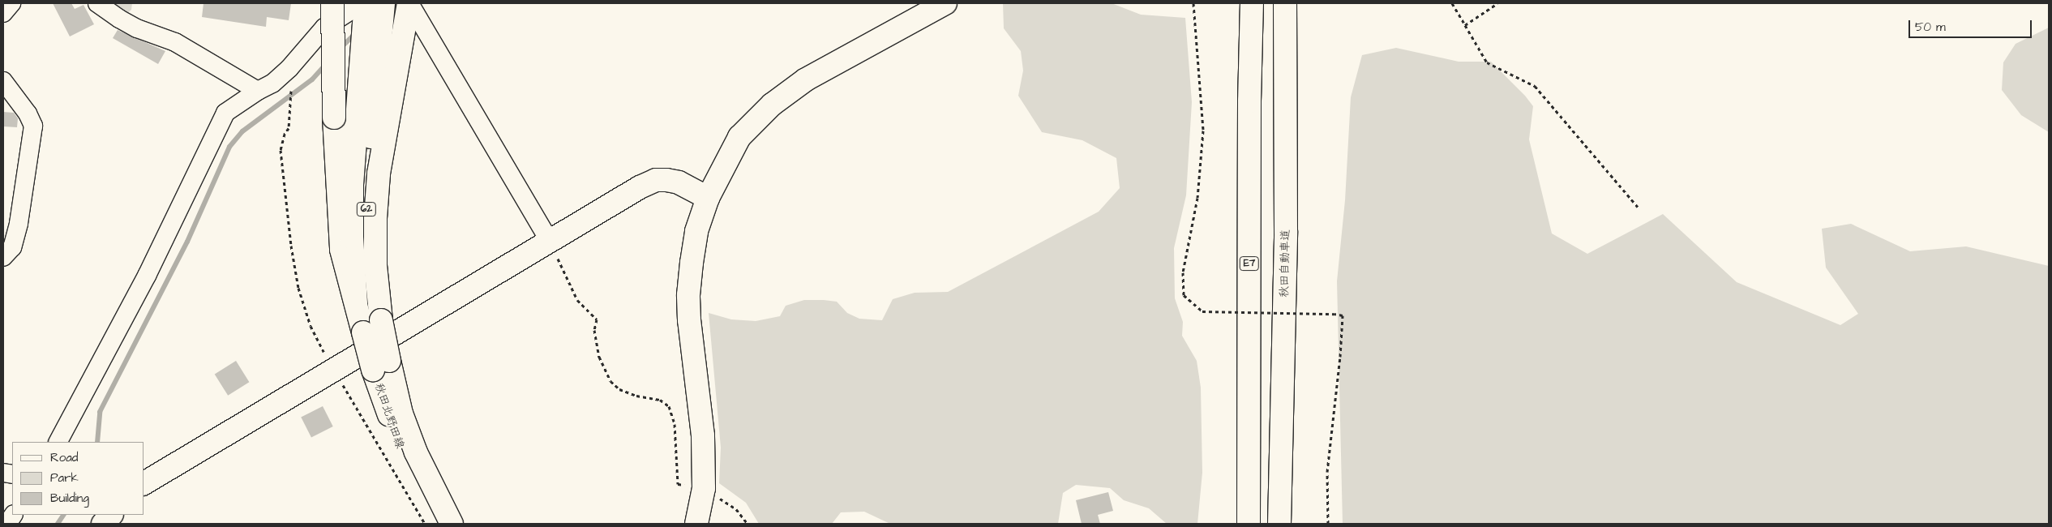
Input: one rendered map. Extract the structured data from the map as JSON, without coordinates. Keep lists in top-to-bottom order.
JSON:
{
  "streets": {
    "main road": [
      "62",
      "E7",
      "秋田自動車道",
      "秋田北野田線"
    ]
  },
  "crossings": [
    ["62", "秋田北野田線"]
  ],
  "legend": ["Road", "Park", "Building"],
  "scale_bar": "50 m"
}
